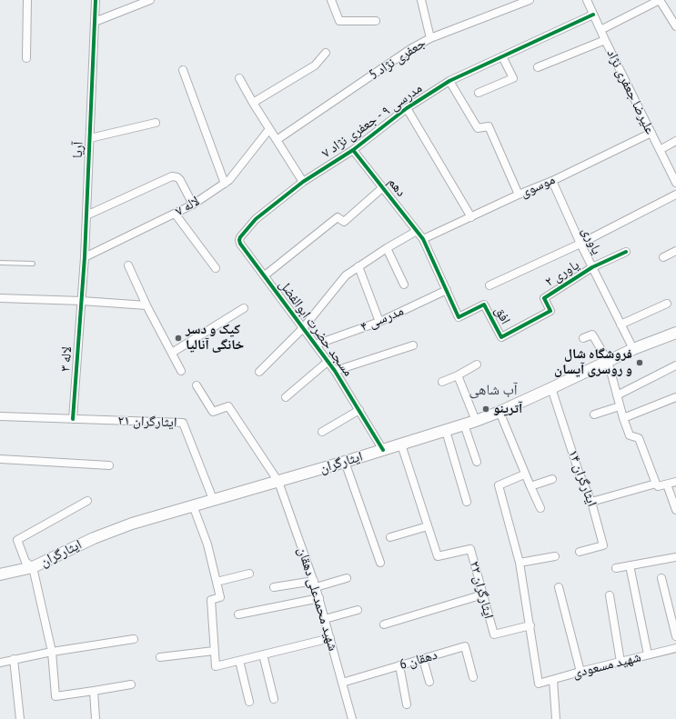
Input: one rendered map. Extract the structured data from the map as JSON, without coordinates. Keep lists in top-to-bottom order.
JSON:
{
  "streets": {
    "main road": ["ایثارگران"],
    "street": [
      "جعفری نژاد 5",
      "علیرضا جعفری نژاد",
      "مدرسی ۹ - جعفری نژاد ۷",
      "آریا",
      "موسوی",
      "دهم",
      "لاله ۷",
      "یاوری",
      "یاوری ۲",
      "افق",
      "مدرسی ۴",
      "مسجد حضرت ابوالفضل",
      "لاله ۳",
      "ایثارگران ۲۱",
      "ایثارگران ۱۴",
      "ایثارگران ۲۲",
      "شهید محمدعلی دهقان",
      "دهقان 6",
      "شهید مسعودی"
    ]
  },
  "crossings": [
    ["علیرضا جعفری نژاد", "مدرسی ۹ - جعفری نژاد ۷"],
    ["علیرضا جعفری نژاد", "موسوی"],
    ["مدرسی ۹ - جعفری نژاد ۷", "دهم"],
    ["مدرسی ۹ - جعفری نژاد ۷", "مسجد حضرت ابوالفضل"],
    ["آریا", "لاله ۷"],
    ["آریا", "لاله ۳"],
    ["موسوی", "دهم"],
    ["موسوی", "یاوری"],
    ["موسوی", "افق"],
    ["دهم", "افق"],
    ["دهم", "مسجد حضرت ابوالفضل"],
    ["یاوری", "یاوری ۲"],
    ["یاوری", "ایثارگران"],
    ["یاوری ۲", "افق"],
    ["افق", "مدرسی ۴"],
    ["مدرسی ۴", "مسجد حضرت ابوالفضل"],
    ["مسجد حضرت ابوالفضل", "ایثارگران"],
    ["لاله ۳", "ایثارگران ۲۱"],
    ["ایثارگران ۲۱", "ایثارگران"],
    ["ایثارگران", "ایثارگران ۱۴"],
    ["ایثارگران", "ایثارگران ۲۲"],
    ["ایثارگران", "شهید محمدعلی دهقان"],
    ["ایثارگران ۲۲", "شهید مسعودی"],
    ["شهید محمدعلی دهقان", "دهقان 6"]
  ],
  "districts": ["آب شاهی"],
  "places": ["کیک و دسر خانگی آنالیا", "فروشگاه شال و روسری آیسان", "آترینو"]
}
